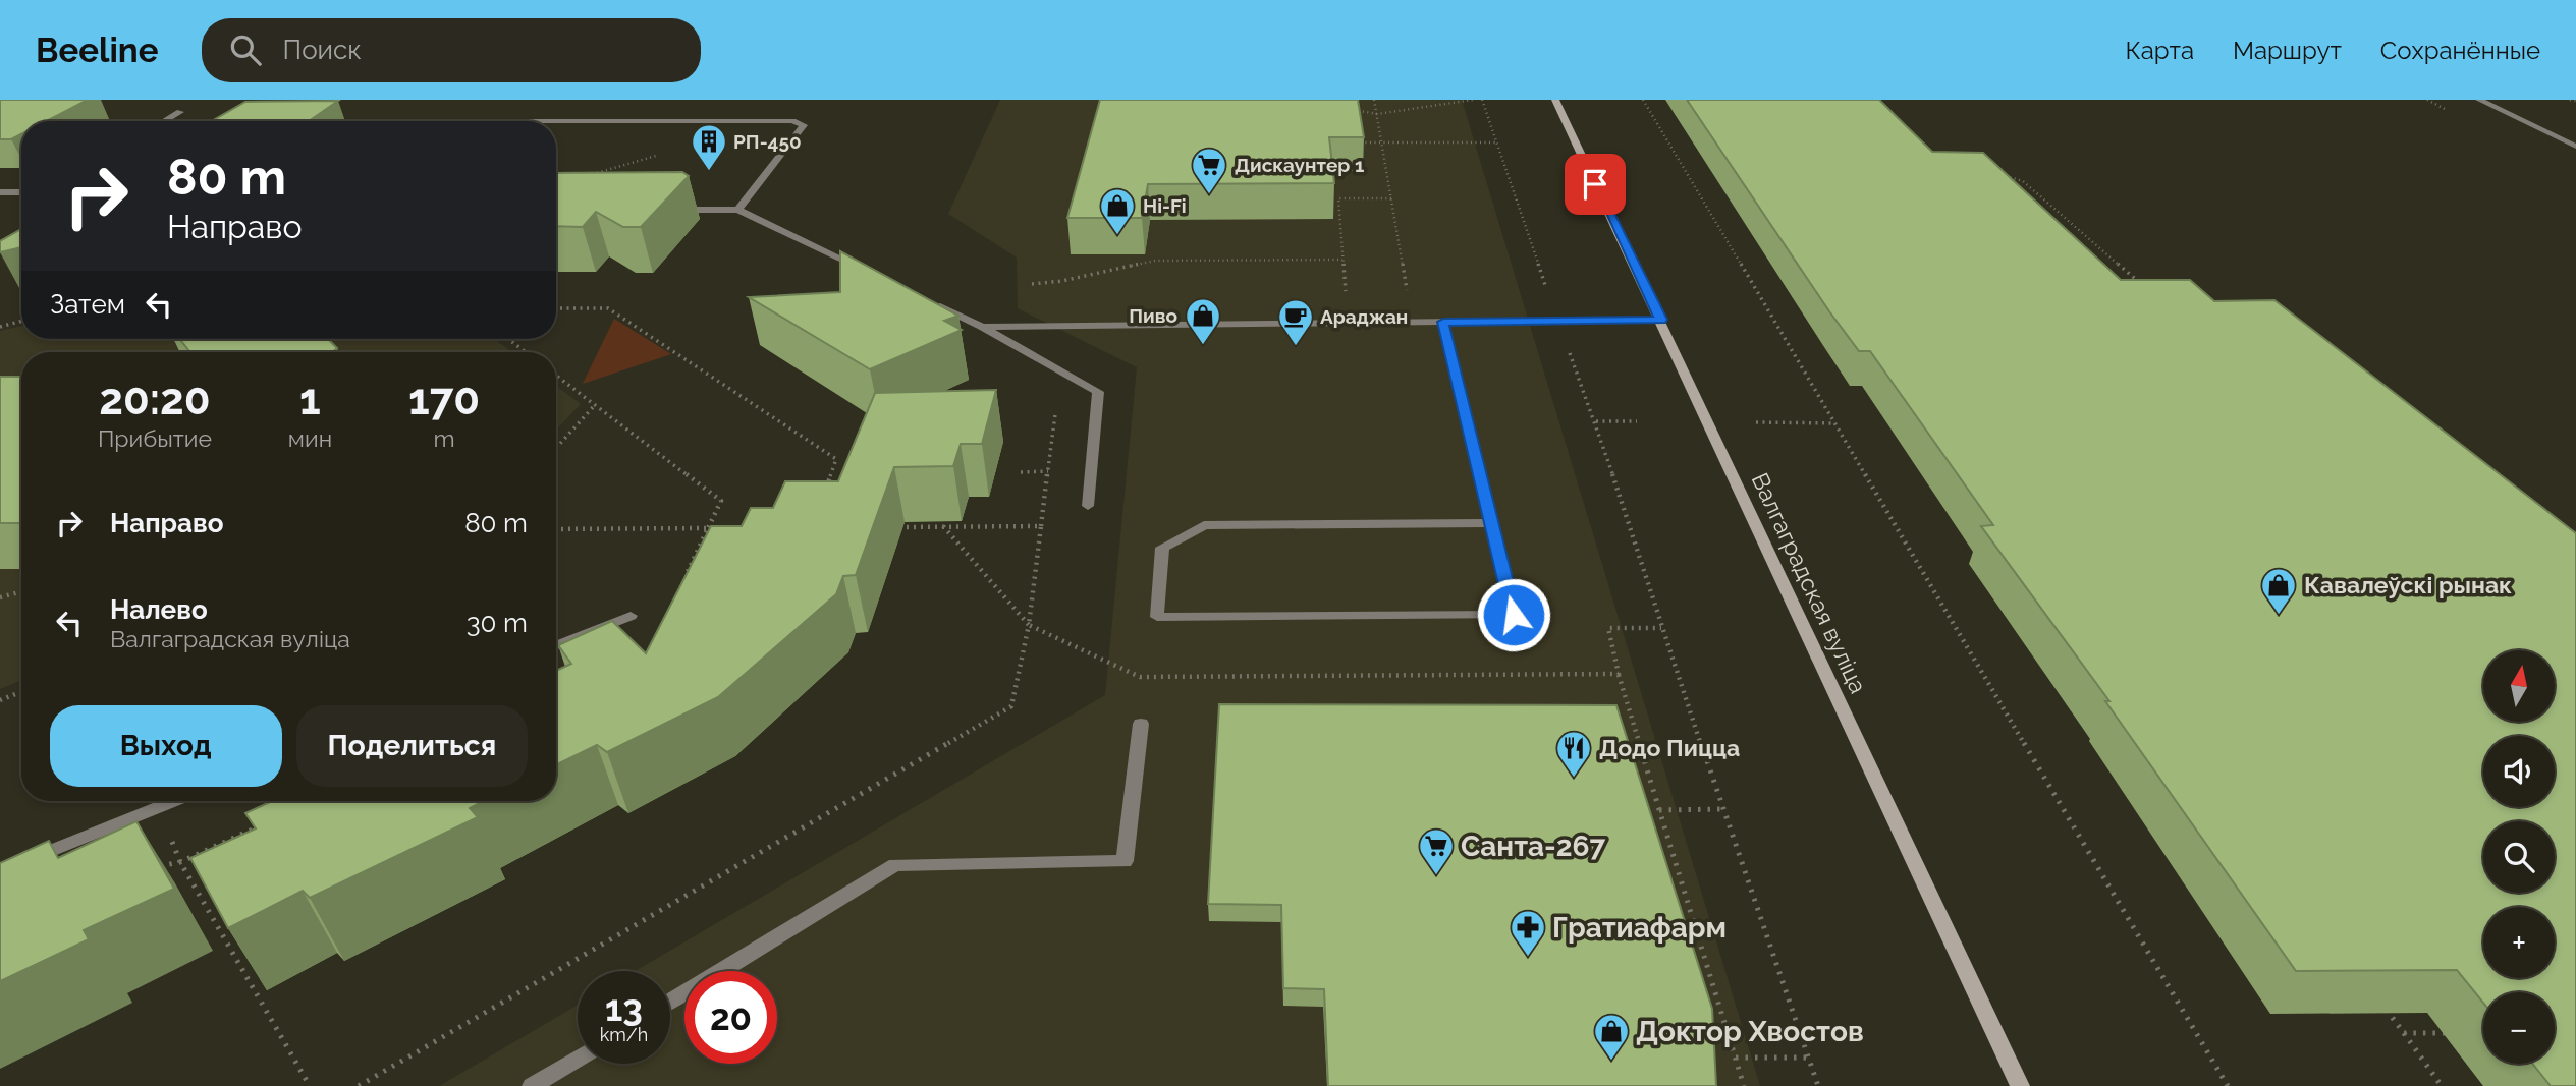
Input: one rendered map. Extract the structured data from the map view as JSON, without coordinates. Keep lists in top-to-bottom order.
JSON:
{
  "streets": {
    "main road": ["Валгаградская вуліца"]
  },
  "places": {
    "building": ["РП-450"],
    "supermarket": ["Дискаунтер 1", "Санта-267"],
    "shop": [
      "Hi-Fi",
      "Пиво",
      "Кавалеўскі рынак",
      "Доктор Хвостов"
    ],
    "cafe": ["Араджан"],
    "restaurant": ["Додо Пицца"],
    "pharmacy": ["Гратиафарм"]
  },
  "north": "top",
  "page": {
    "header": "Beeline",
    "search": "Поиск",
    "nav": ["Карта", "Маршрут", "Сохранённые"],
    "turn": ["80 m", "Направо"],
    "then": "Затем",
    "eta": [
      "20:20",
      "Прибытие",
      "1",
      "мин",
      "170",
      "m"
    ],
    "list": [
      {
        "name": "Направо",
        "value": "80 m"
      },
      {
        "name": "Налево",
        "note": "Валгаградская вуліца",
        "value": "30 m"
      }
    ],
    "map_buttons": ["+", "−"],
    "buttons": ["Выход", "Поделиться"],
    "speed": "13 km/h",
    "limit": "20"
  }
}
